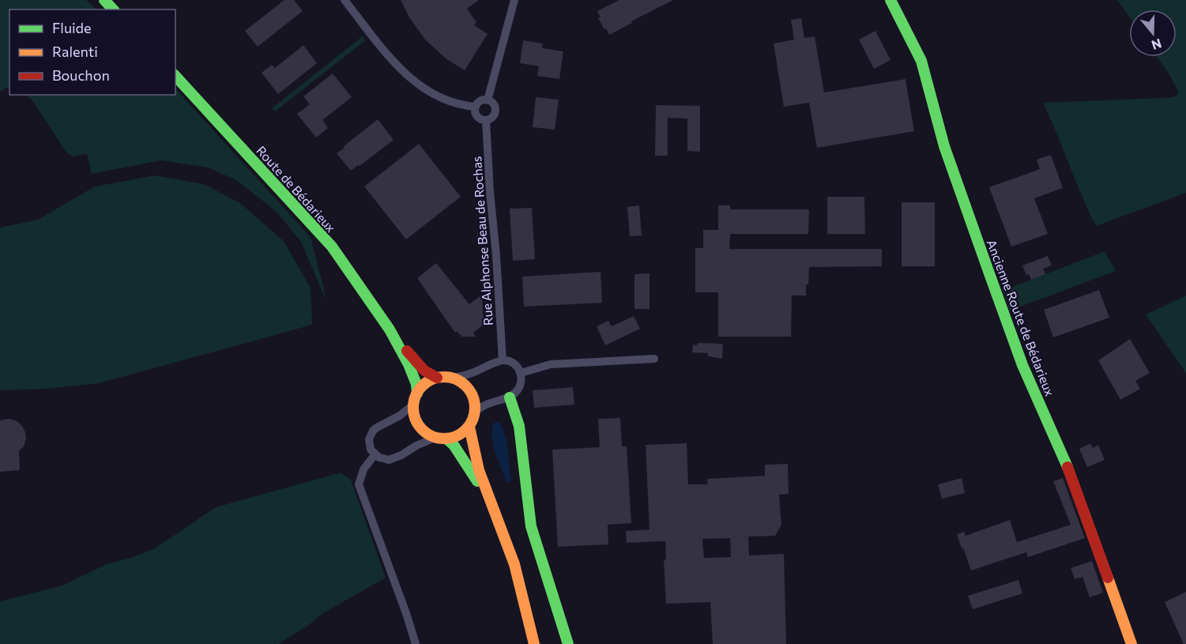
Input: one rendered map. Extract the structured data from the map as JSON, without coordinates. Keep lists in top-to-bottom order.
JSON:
{
  "streets": {
    "main road": ["Route de Bédarieux", "Ancienne Route de Bédarieux"],
    "street": ["Rue Alphonse Beau de Rochas"]
  },
  "legend": ["Fluide", "Ralenti", "Bouchon"],
  "north": "bottom"
}
